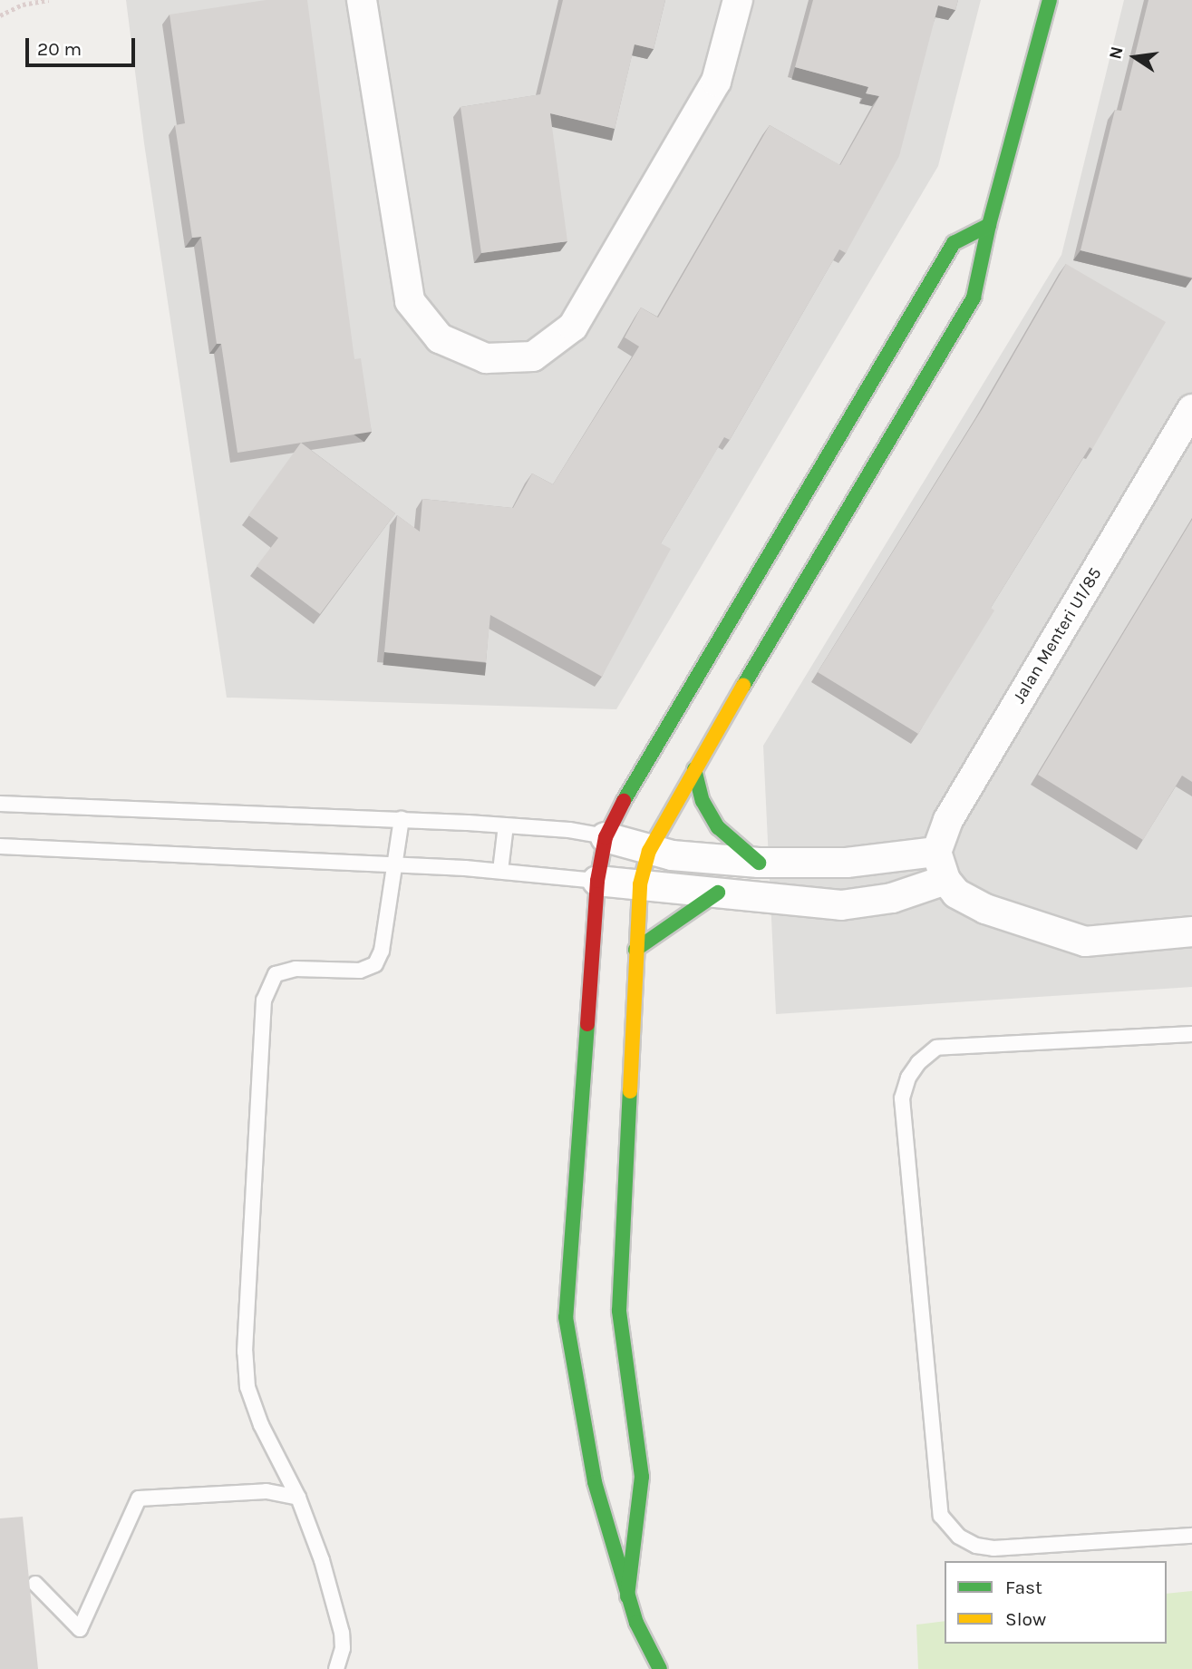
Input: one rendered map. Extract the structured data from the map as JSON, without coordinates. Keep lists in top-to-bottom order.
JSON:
{
  "streets": {
    "street": ["Jalan Menteri U1/85"]
  },
  "legend": ["Fast", "Slow"],
  "scale_bar": "20 m",
  "north": "left"
}
